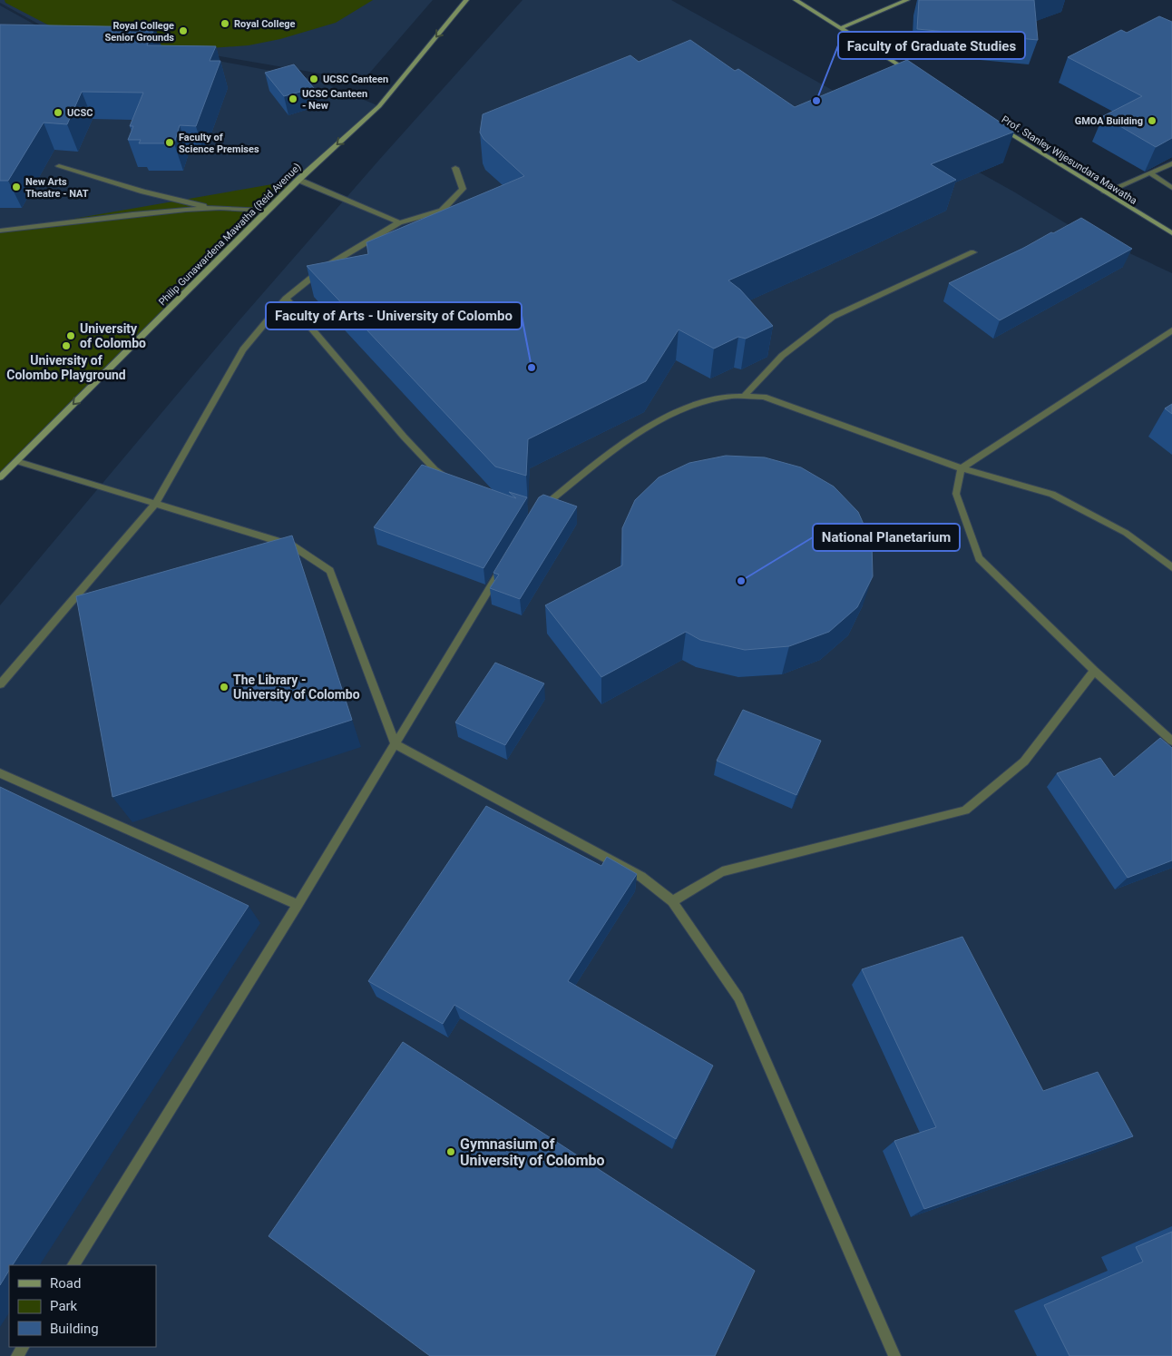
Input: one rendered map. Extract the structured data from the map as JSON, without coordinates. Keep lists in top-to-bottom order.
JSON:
{
  "streets": {
    "main road": ["Prof. Stanley Wijesundara Mawatha", "Philip Gunawardena Mawatha (Reid Avenue)"]
  },
  "one_way": ["Philip Gunawardena Mawatha (Reid Avenue)"],
  "places": [
    "Royal College",
    "Royal College Senior Grounds",
    "UCSC Canteen",
    "UCSC Canteen - New",
    "Faculty of Graduate Studies",
    "UCSC",
    "GMOA Building",
    "Faculty of Science Premises",
    "New Arts Theatre - NAT",
    "University of Colombo",
    "University of Colombo Playground",
    "Faculty of Arts - University of Colombo",
    "National Planetarium",
    "The Library - University of Colombo",
    "Gymnasium of University of Colombo"
  ],
  "legend": ["Road", "Park", "Building"]
}
